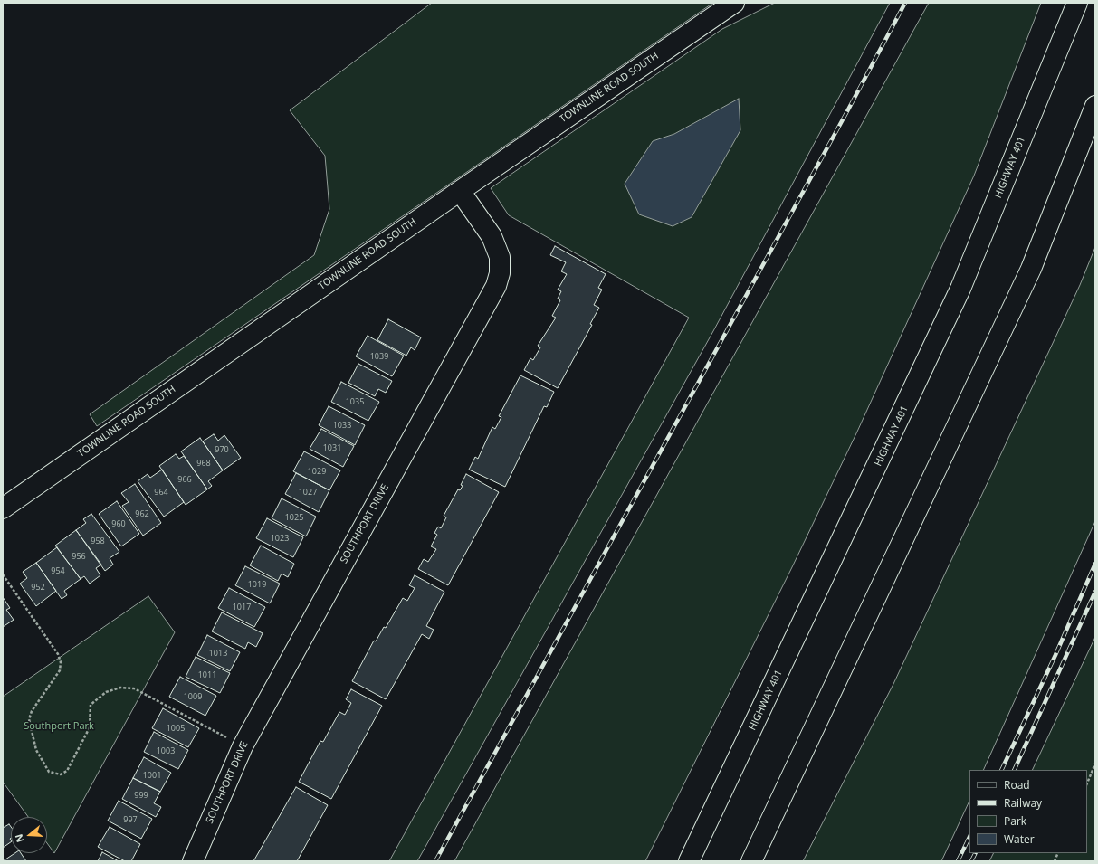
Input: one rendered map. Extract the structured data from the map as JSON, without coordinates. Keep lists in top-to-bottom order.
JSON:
{
  "streets": {
    "main road": ["TOWNLINE ROAD SOUTH", "HIGHWAY 401", "SOUTHPORT DRIVE"]
  },
  "crossings": [
    ["TOWNLINE ROAD SOUTH", "SOUTHPORT DRIVE"]
  ],
  "parks": ["Southport Park"],
  "house_numbers": [
    "1039",
    "1035",
    "1033",
    "1031",
    "970",
    "968",
    "1029",
    "966",
    "964",
    "1027",
    "962",
    "1025",
    "960",
    "1023",
    "958",
    "956",
    "954",
    "1019",
    "952",
    "1017",
    "1013",
    "1011",
    "1009",
    "1005",
    "1003",
    "1001",
    "999",
    "997"
  ],
  "legend": [
    "Road",
    "Railway",
    "Park",
    "Water"
  ],
  "north": "left"
}
